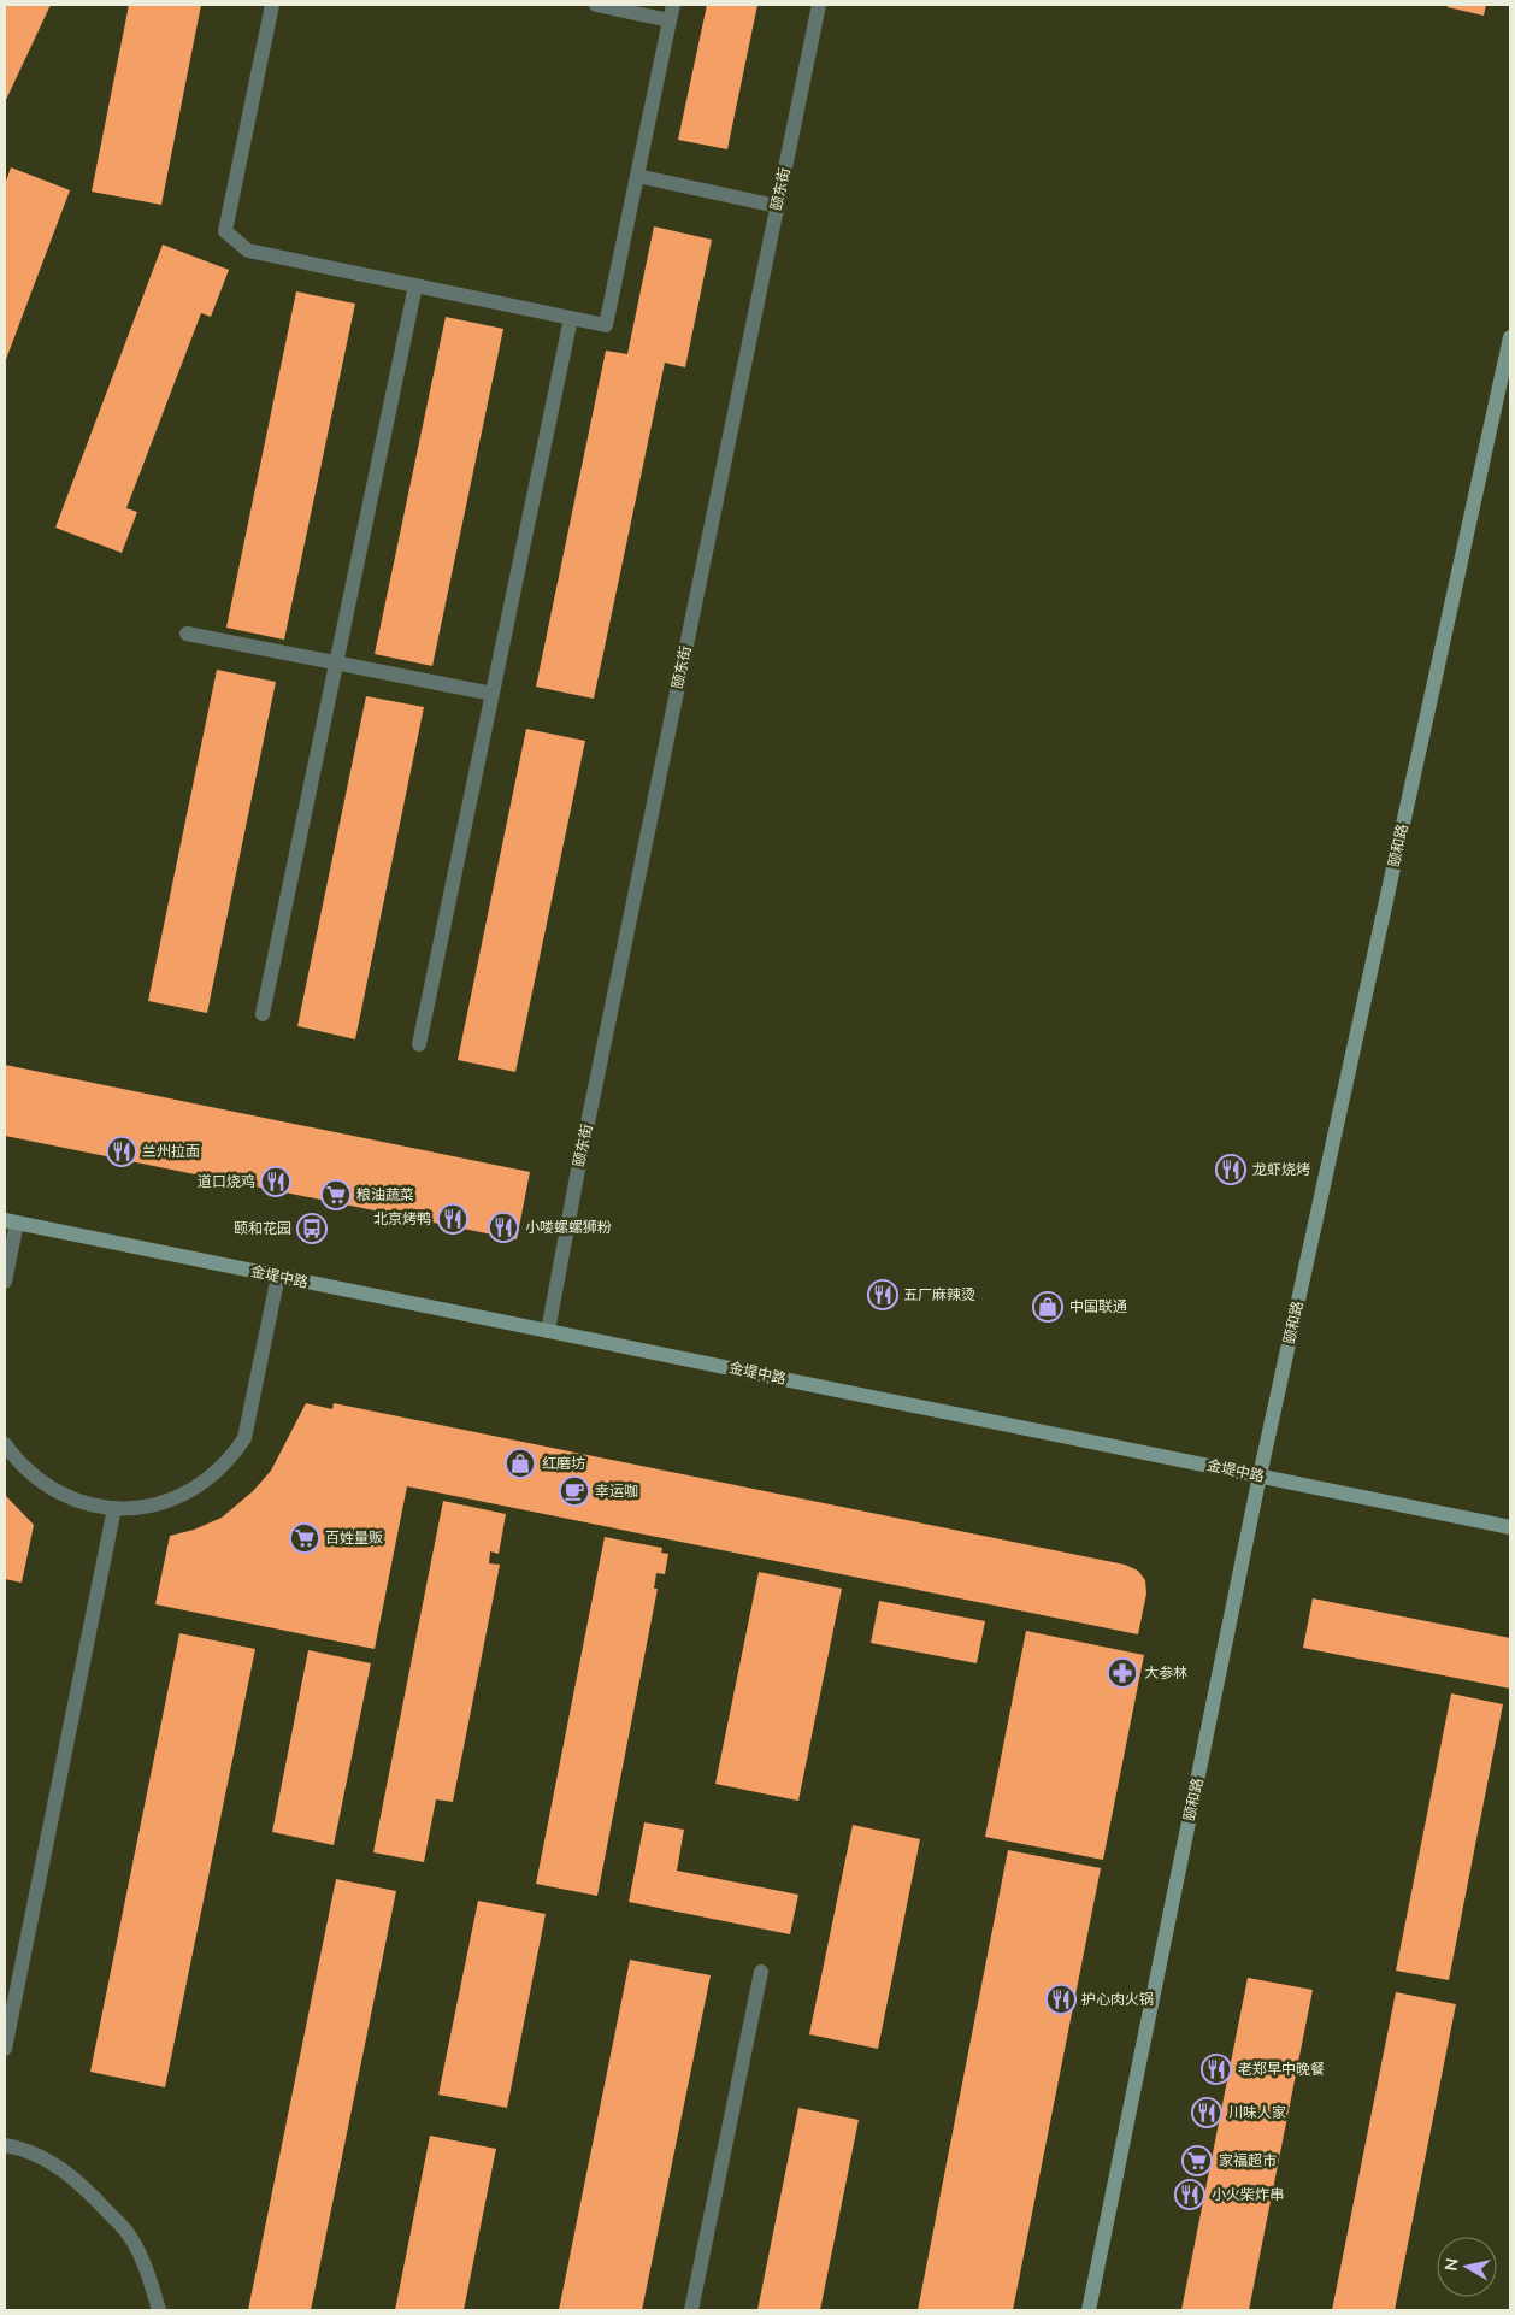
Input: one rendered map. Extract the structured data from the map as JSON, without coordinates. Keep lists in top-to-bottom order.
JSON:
{
  "streets": {
    "street": ["颐东街", "颐和路", "金堤中路"]
  },
  "crossings": [
    ["颐东街", "金堤中路"],
    ["颐和路", "金堤中路"]
  ],
  "places": {
    "restaurant": [
      "兰州拉面",
      "龙虾烧烤",
      "道口烧鸡",
      "北京烤鸭",
      "小喽螺螺狮粉",
      "五厂麻辣烫",
      "护心肉火锅",
      "老郑早中晚餐",
      "川味人家",
      "小火柴炸串"
    ],
    "supermarket": ["粮油蔬菜", "百姓量贩", "家福超市"],
    "bus stop": ["颐和花园"],
    "shop": ["中国联通", "红磨坊"],
    "cafe": ["幸运咖"],
    "pharmacy": ["大参林"]
  },
  "north": "left"
}
